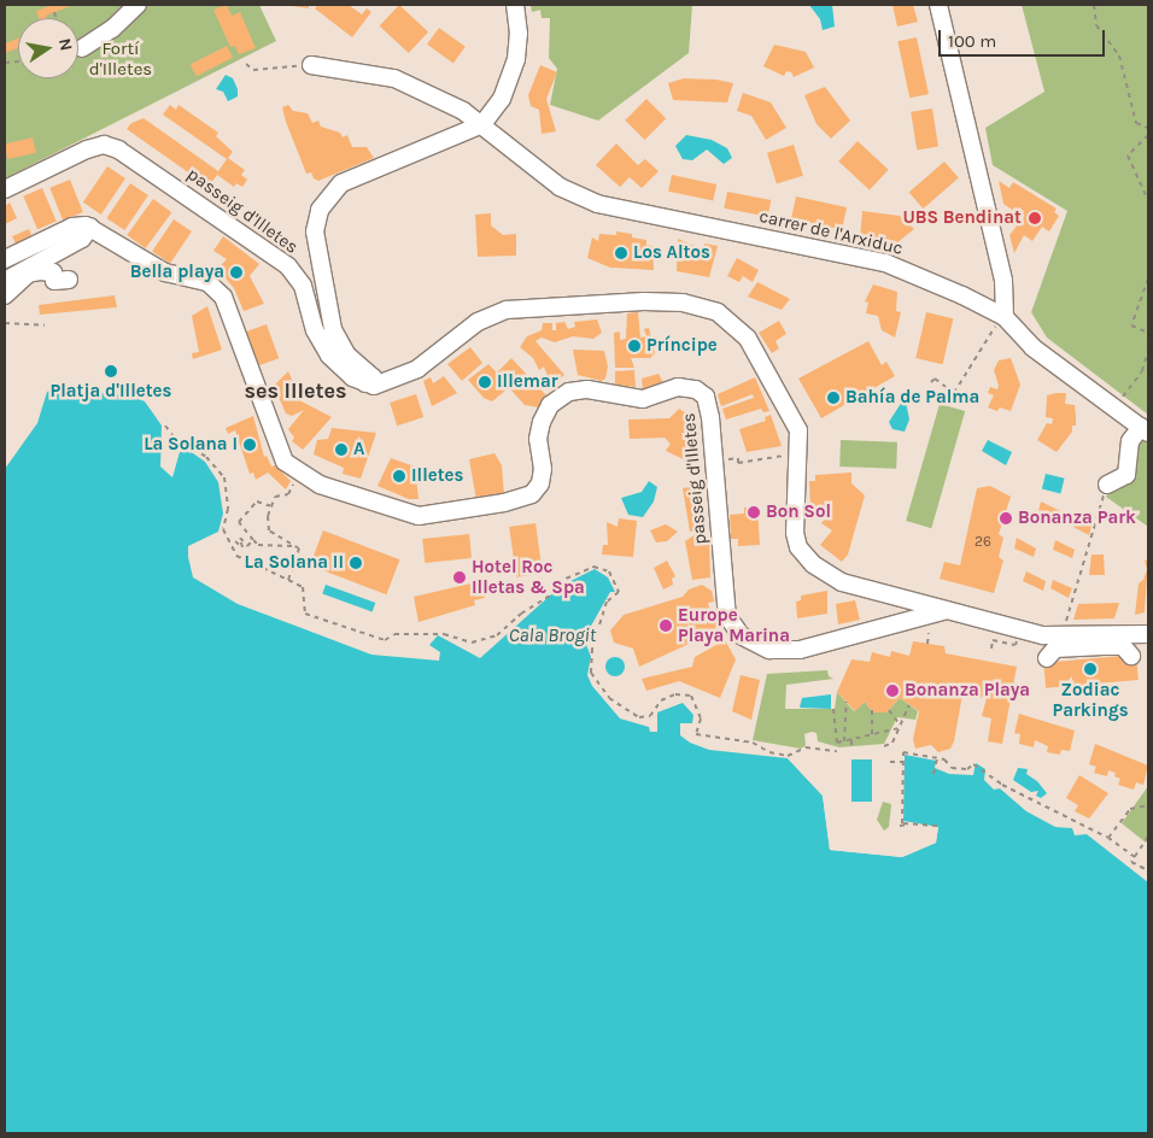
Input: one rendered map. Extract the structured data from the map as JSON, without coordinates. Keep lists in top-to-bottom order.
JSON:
{
  "streets": {
    "street": ["passeig d'Illetes", "carrer de l'Arxiduc"]
  },
  "districts": ["ses Illetes"],
  "water": ["Cala Brogit"],
  "parks": ["Fortí d'Illetes"],
  "places": [
    "UBS Bendinat",
    "Los Altos",
    "Bella playa",
    "Príncipe",
    "Platja d'Illetes",
    "Illemar",
    "Bahía de Palma",
    "La Solana I",
    "A",
    "Illetes",
    "Bon Sol",
    "Bonanza Park",
    "La Solana II",
    "Hotel Roc Illetas & Spa",
    "Europe Playa Marina",
    "Zodiac Parkings",
    "Bonanza Playa"
  ],
  "house_numbers": ["26"],
  "scale_bar": "100 m",
  "north": "right"
}
